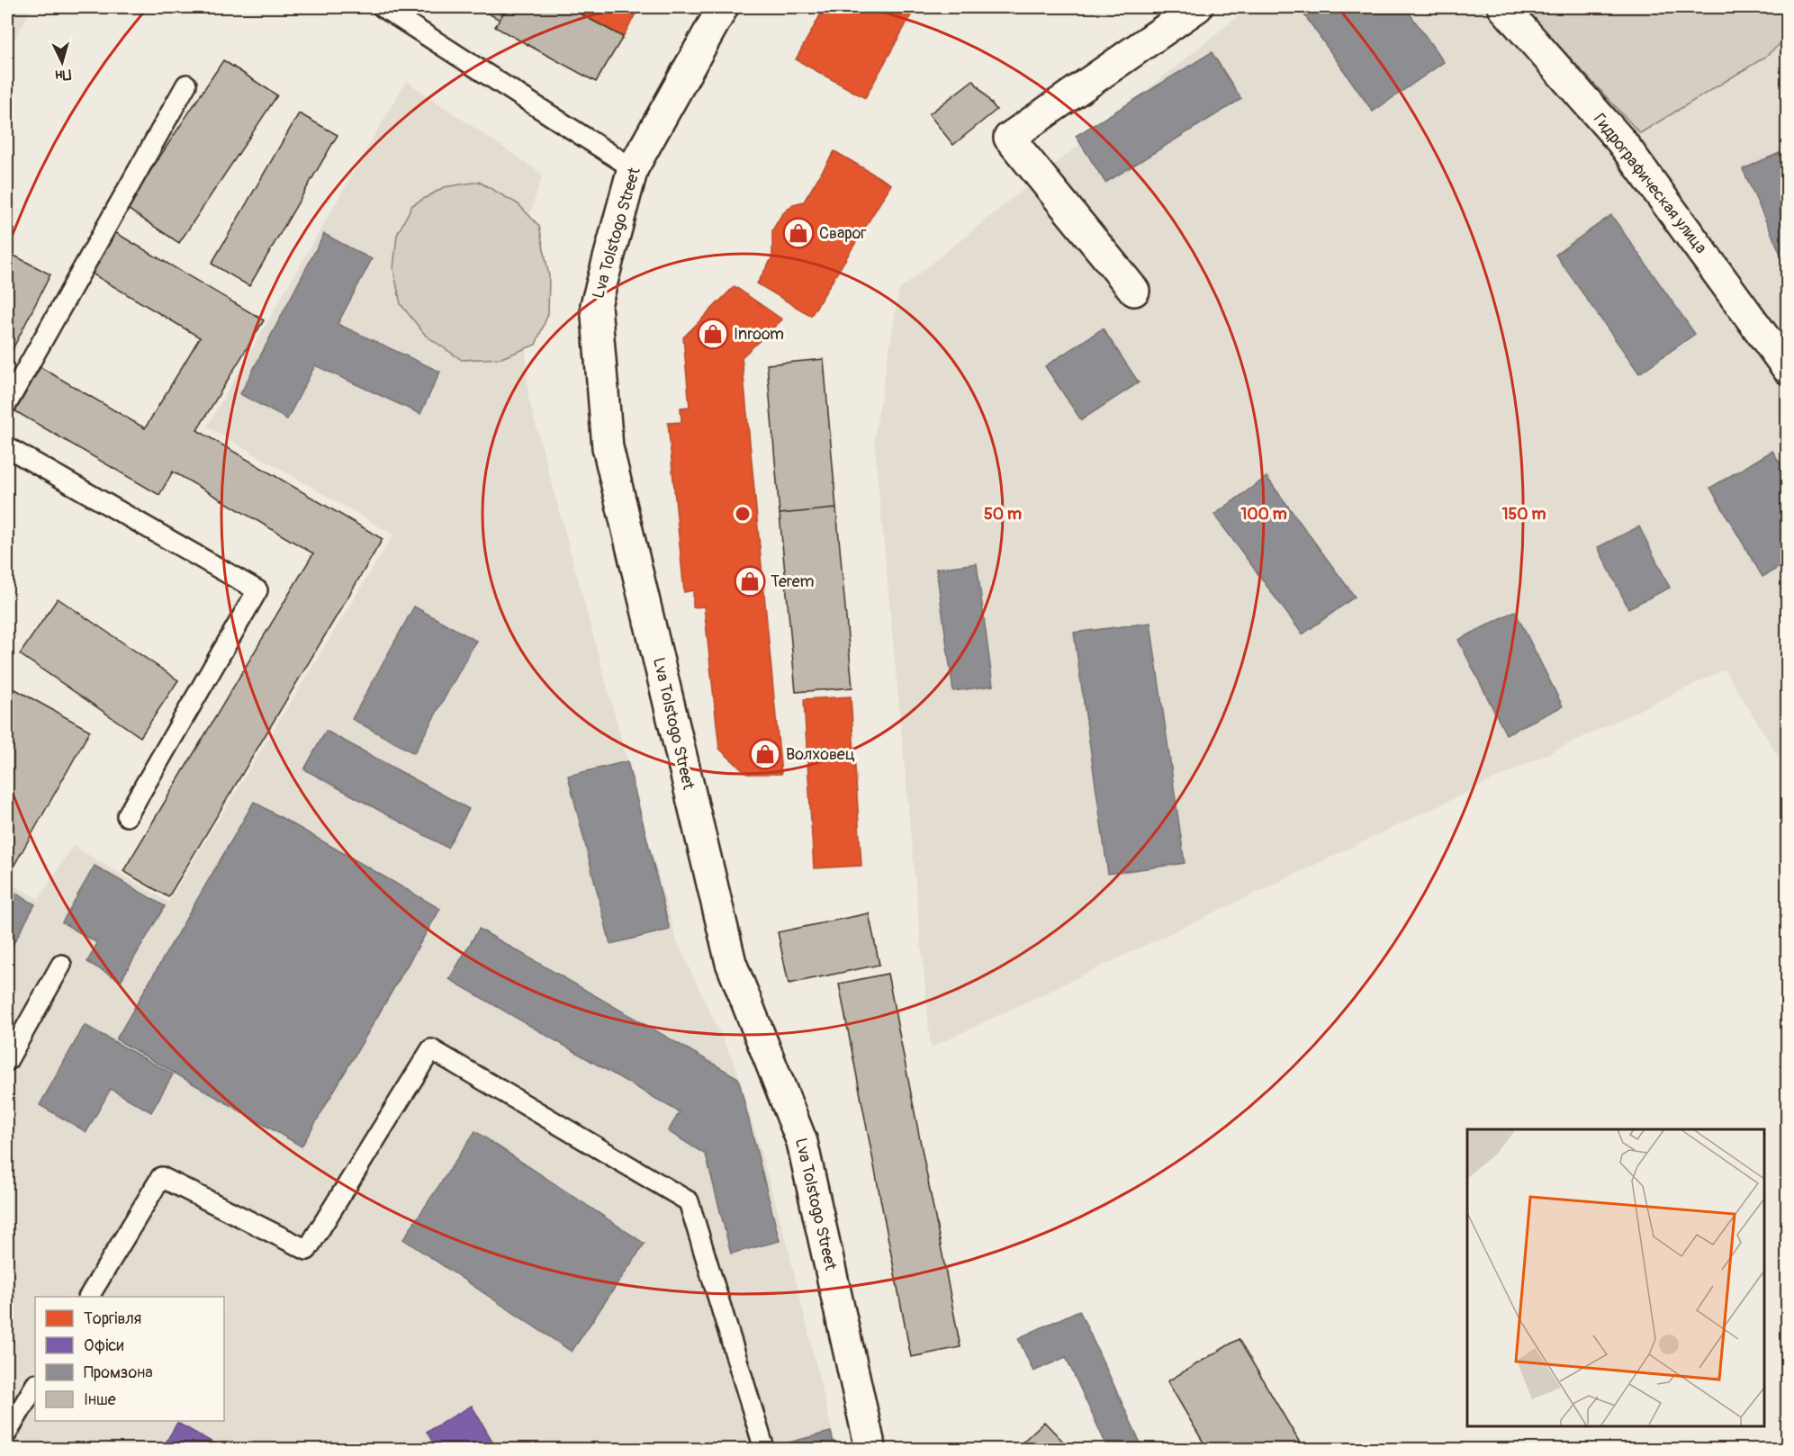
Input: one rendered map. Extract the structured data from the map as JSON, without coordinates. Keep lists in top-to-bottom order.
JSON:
{
  "streets": {
    "street": ["Гидрографическая улица", "Lva Tolstogo Street"]
  },
  "places": {
    "shop": [
      "Сварог",
      "Inroom",
      "Terem",
      "Волховец"
    ]
  },
  "legend": [
    "Торгівля",
    "Офіси",
    "Промзона",
    "Інше"
  ],
  "north": "bottom",
  "rings": ["50 m", "100 m", "150 m"]
}
